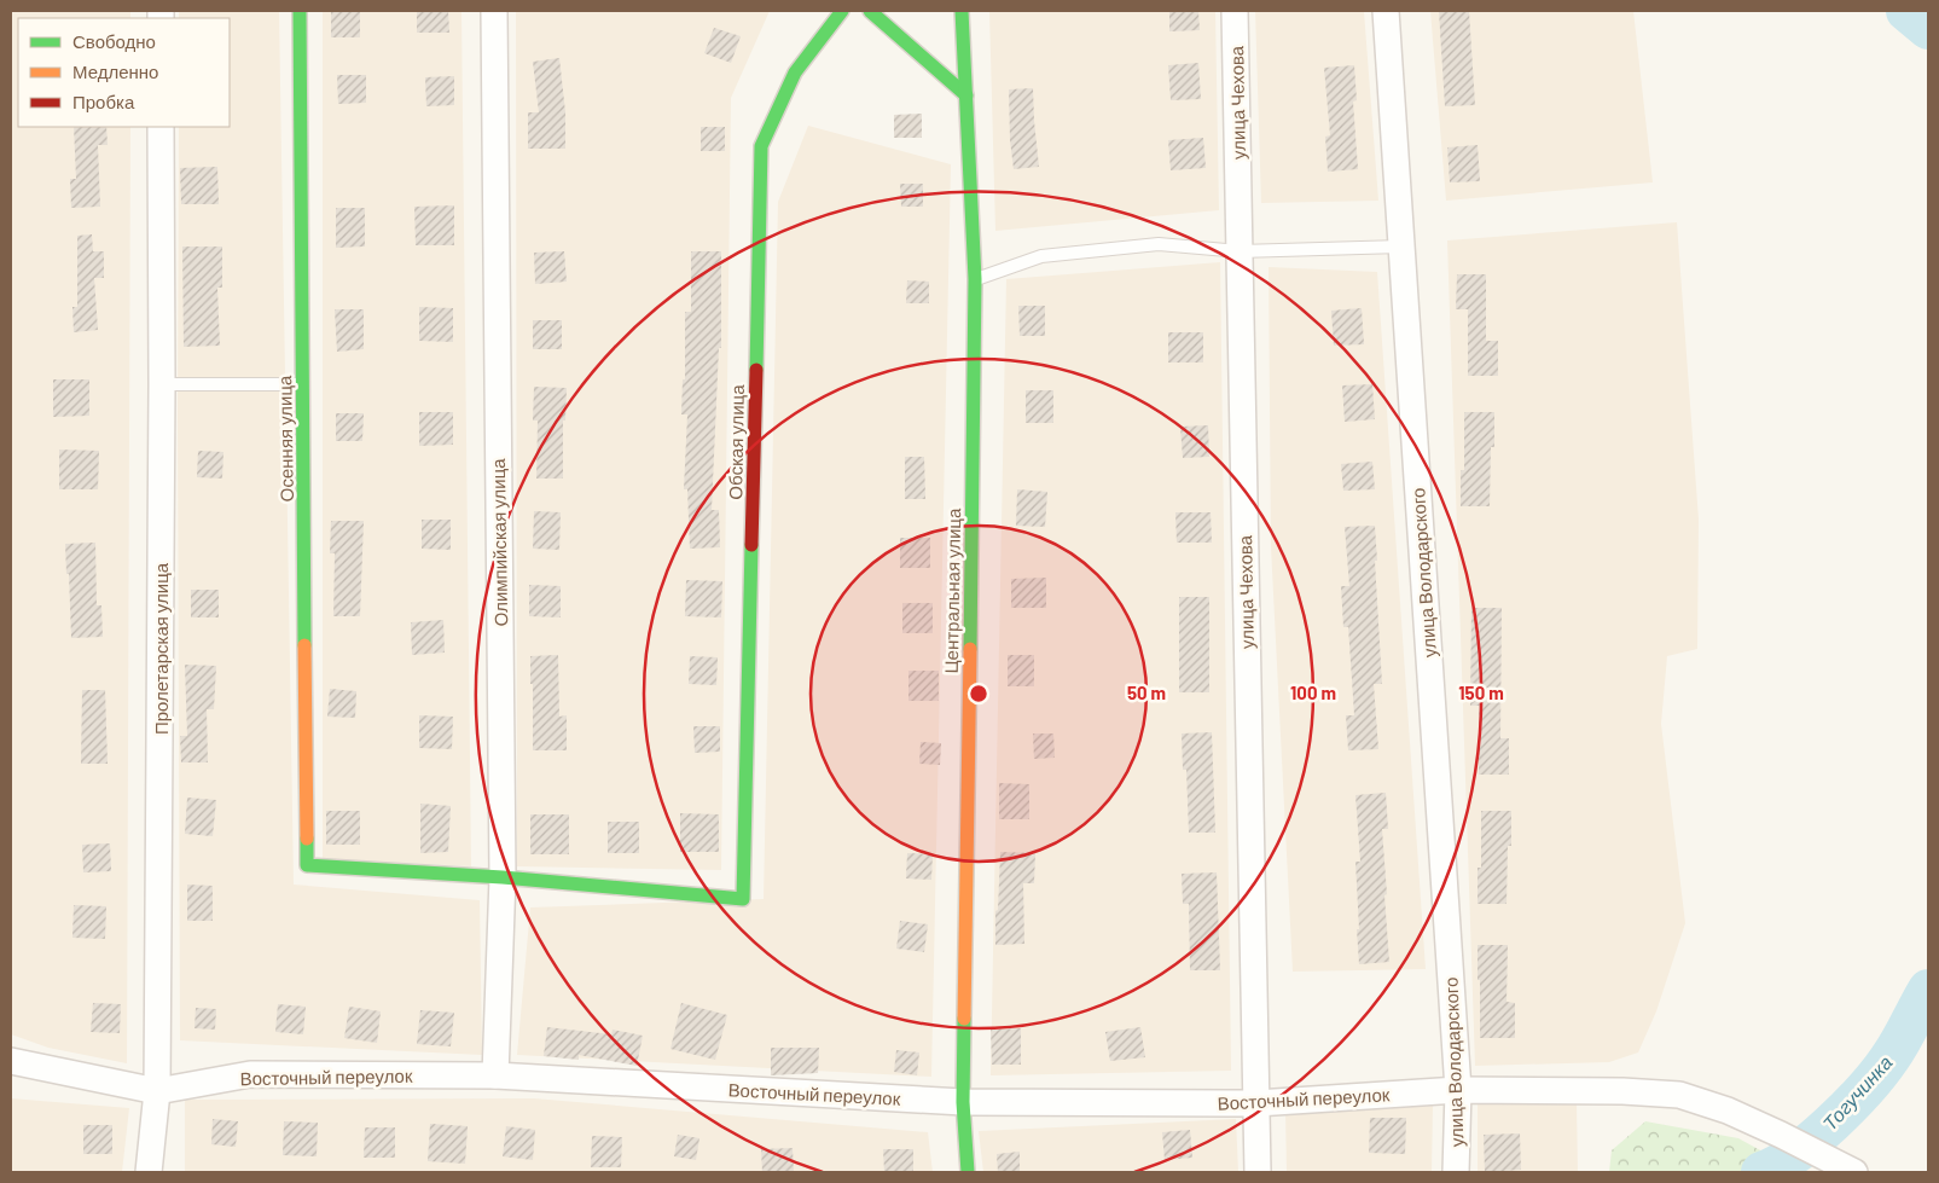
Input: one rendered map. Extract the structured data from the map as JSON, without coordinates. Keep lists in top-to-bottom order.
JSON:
{
  "streets": {
    "street": [
      "улица Чехова",
      "Осенняя улица",
      "Обская улица",
      "Олимпийская улица",
      "улица Володарского",
      "Центральная улица",
      "Пролетарская улица",
      "Восточный переулок"
    ]
  },
  "crossings": [
    ["улица Чехова", "Восточный переулок"],
    ["Осенняя улица", "Обская улица"],
    ["Осенняя улица", "Олимпийская улица"],
    ["Обская улица", "Олимпийская улица"],
    ["Олимпийская улица", "Восточный переулок"],
    ["улица Володарского", "Восточный переулок"],
    ["Центральная улица", "Восточный переулок"],
    ["Пролетарская улица", "Восточный переулок"]
  ],
  "water": ["Тогучинка"],
  "legend": ["Свободно", "Медленно", "Пробка"],
  "rings": ["50 m", "100 m", "150 m"]
}
